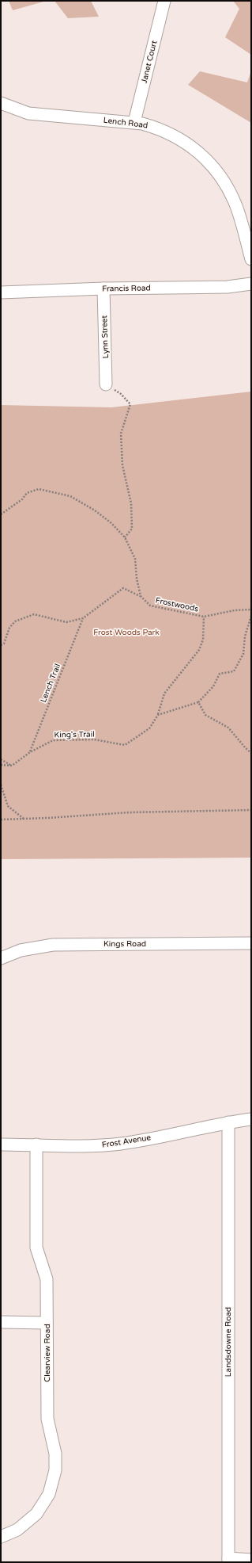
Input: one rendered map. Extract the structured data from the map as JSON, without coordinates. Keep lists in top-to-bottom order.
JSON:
{
  "streets": {
    "street": [
      "Janet Court",
      "Lench Road",
      "Francis Road",
      "Lynn Street",
      "Kings Road",
      "Frost Avenue",
      "Landsdowne Road",
      "Clearview Road"
    ],
    "path": ["Frostwoods", "Lench Trail", "King's Trail"]
  },
  "crossings": [
    ["Janet Court", "Lench Road"],
    ["Francis Road", "Lynn Street"],
    ["Frostwoods", "Lench Trail"],
    ["Frostwoods", "King's Trail"],
    ["Lench Trail", "King's Trail"],
    ["Frost Avenue", "Landsdowne Road"],
    ["Frost Avenue", "Clearview Road"]
  ],
  "parks": ["Frost Woods Park"]
}
